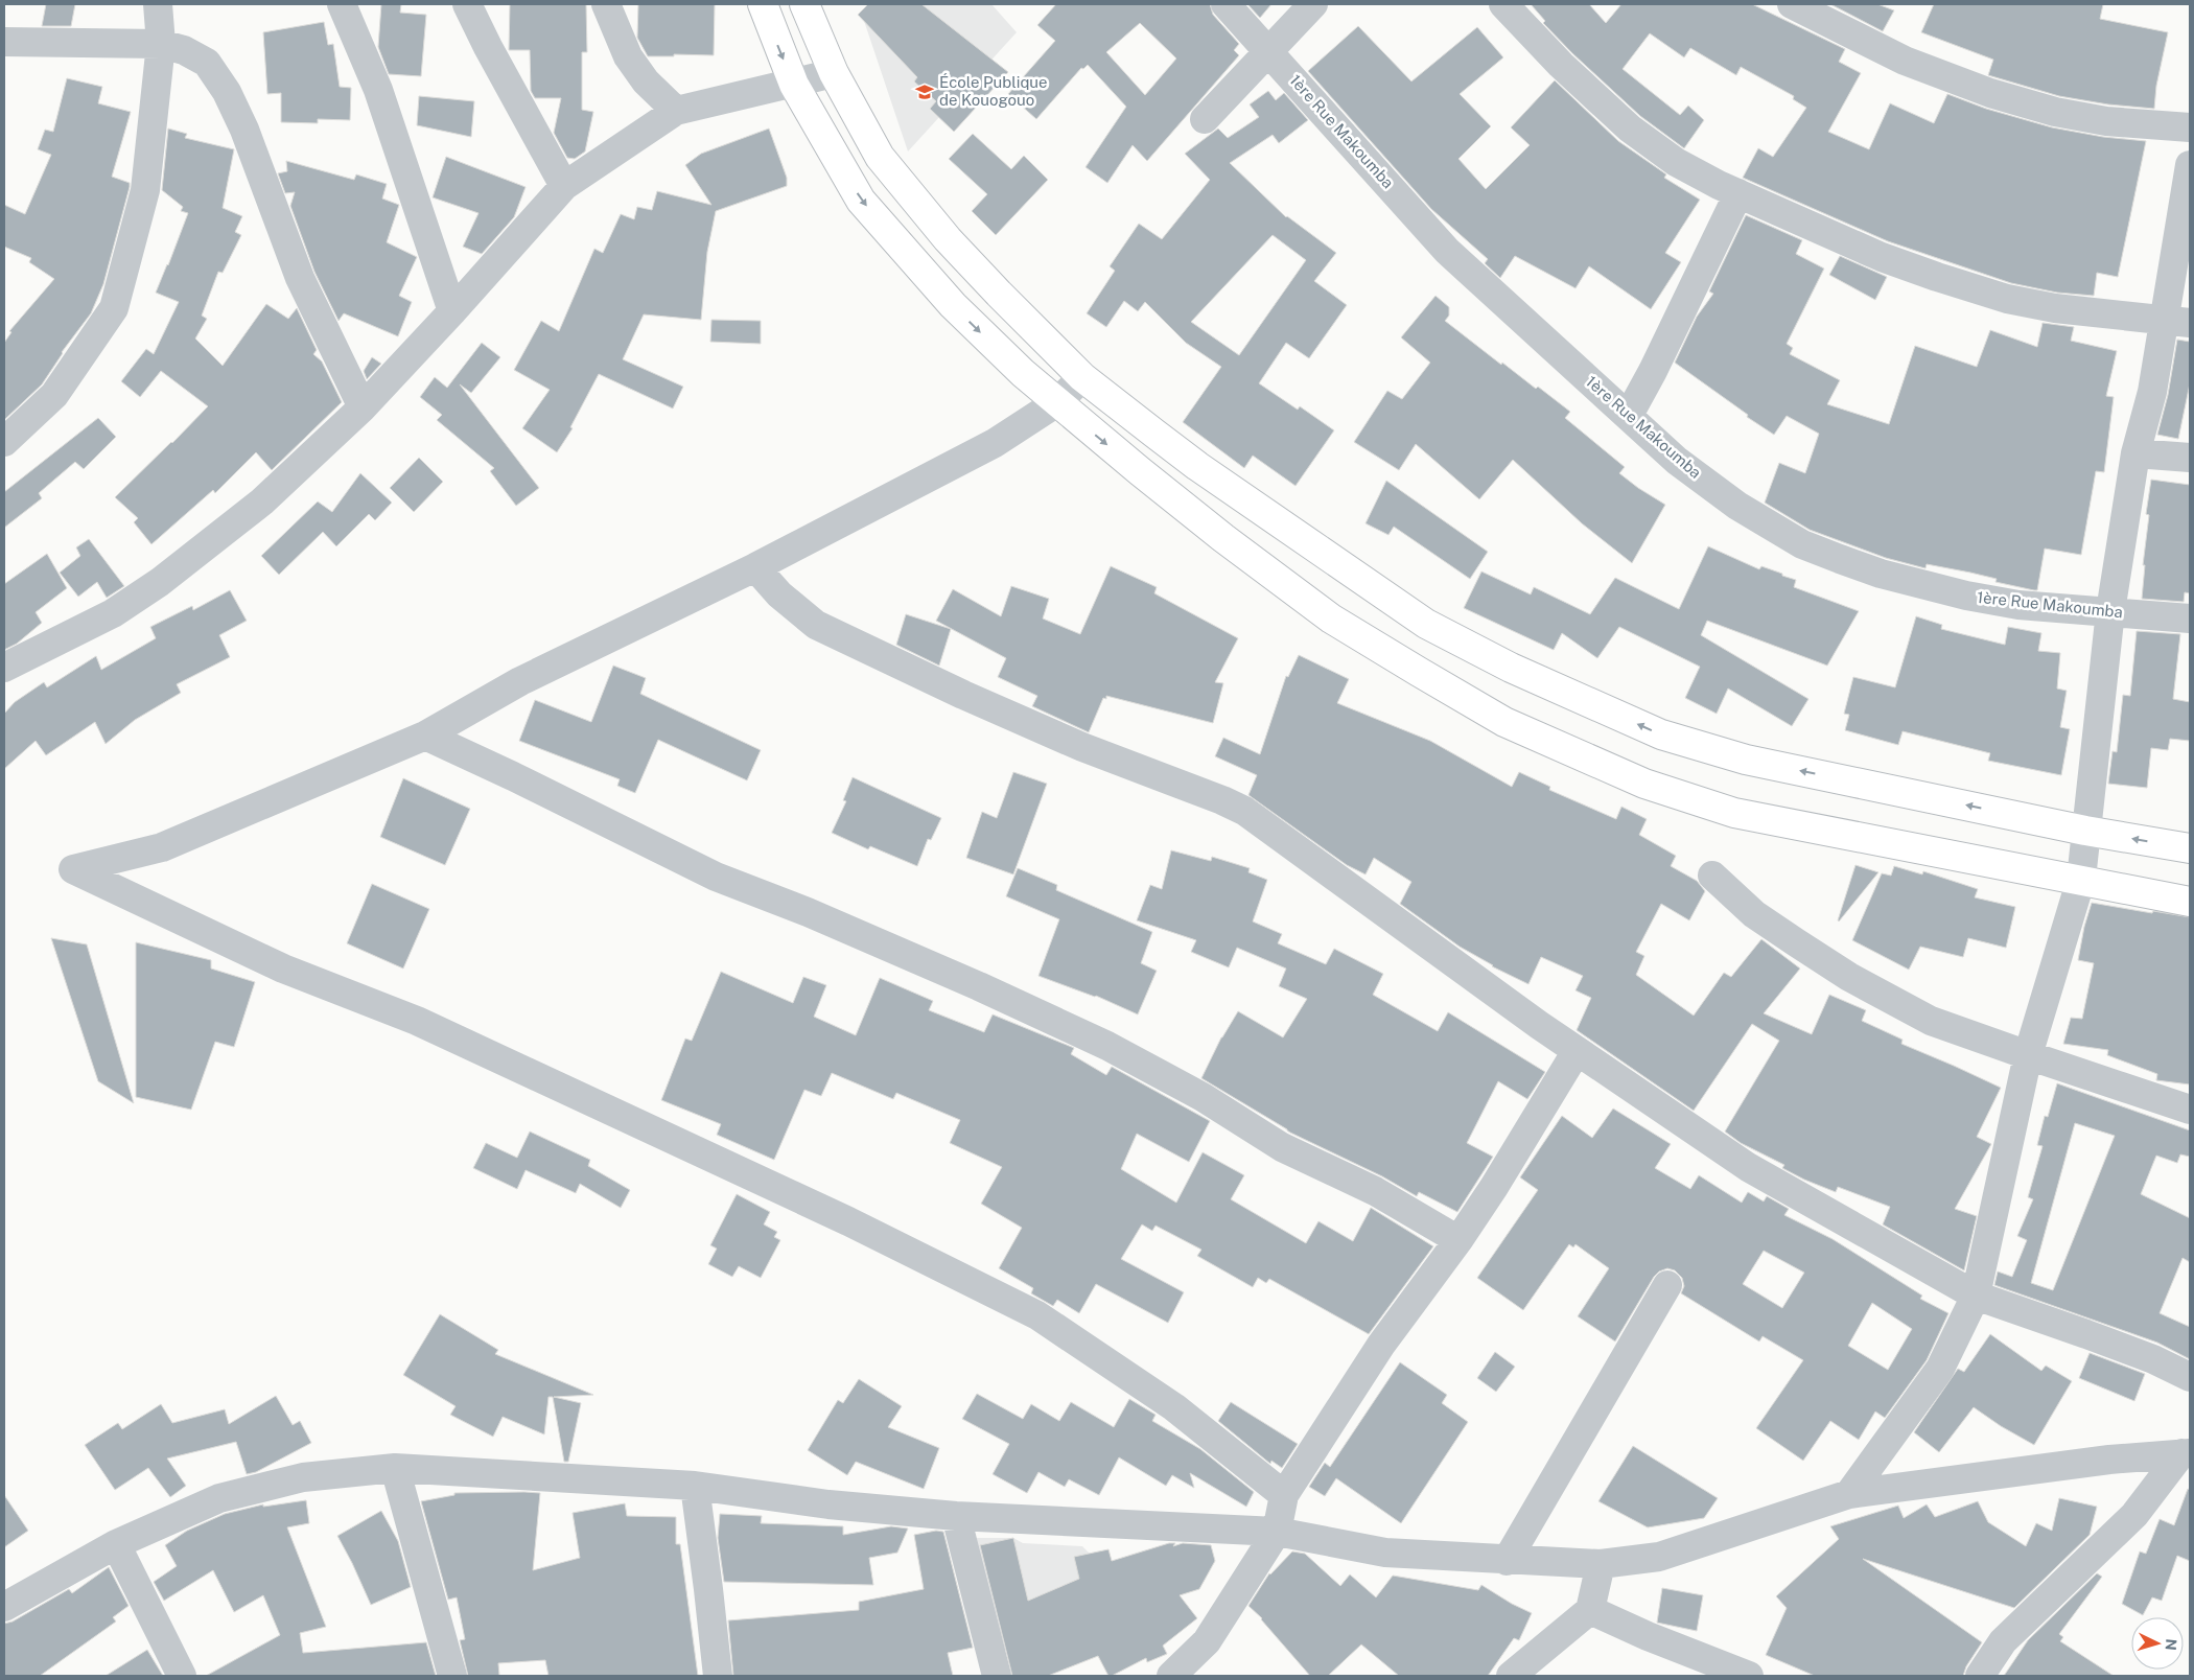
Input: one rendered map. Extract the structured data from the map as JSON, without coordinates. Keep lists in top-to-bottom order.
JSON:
{
  "streets": {
    "street": ["1ère Rue Makoumba"]
  },
  "places": {
    "school or university": ["École Publique de Kouogouo"]
  },
  "north": "right"
}
